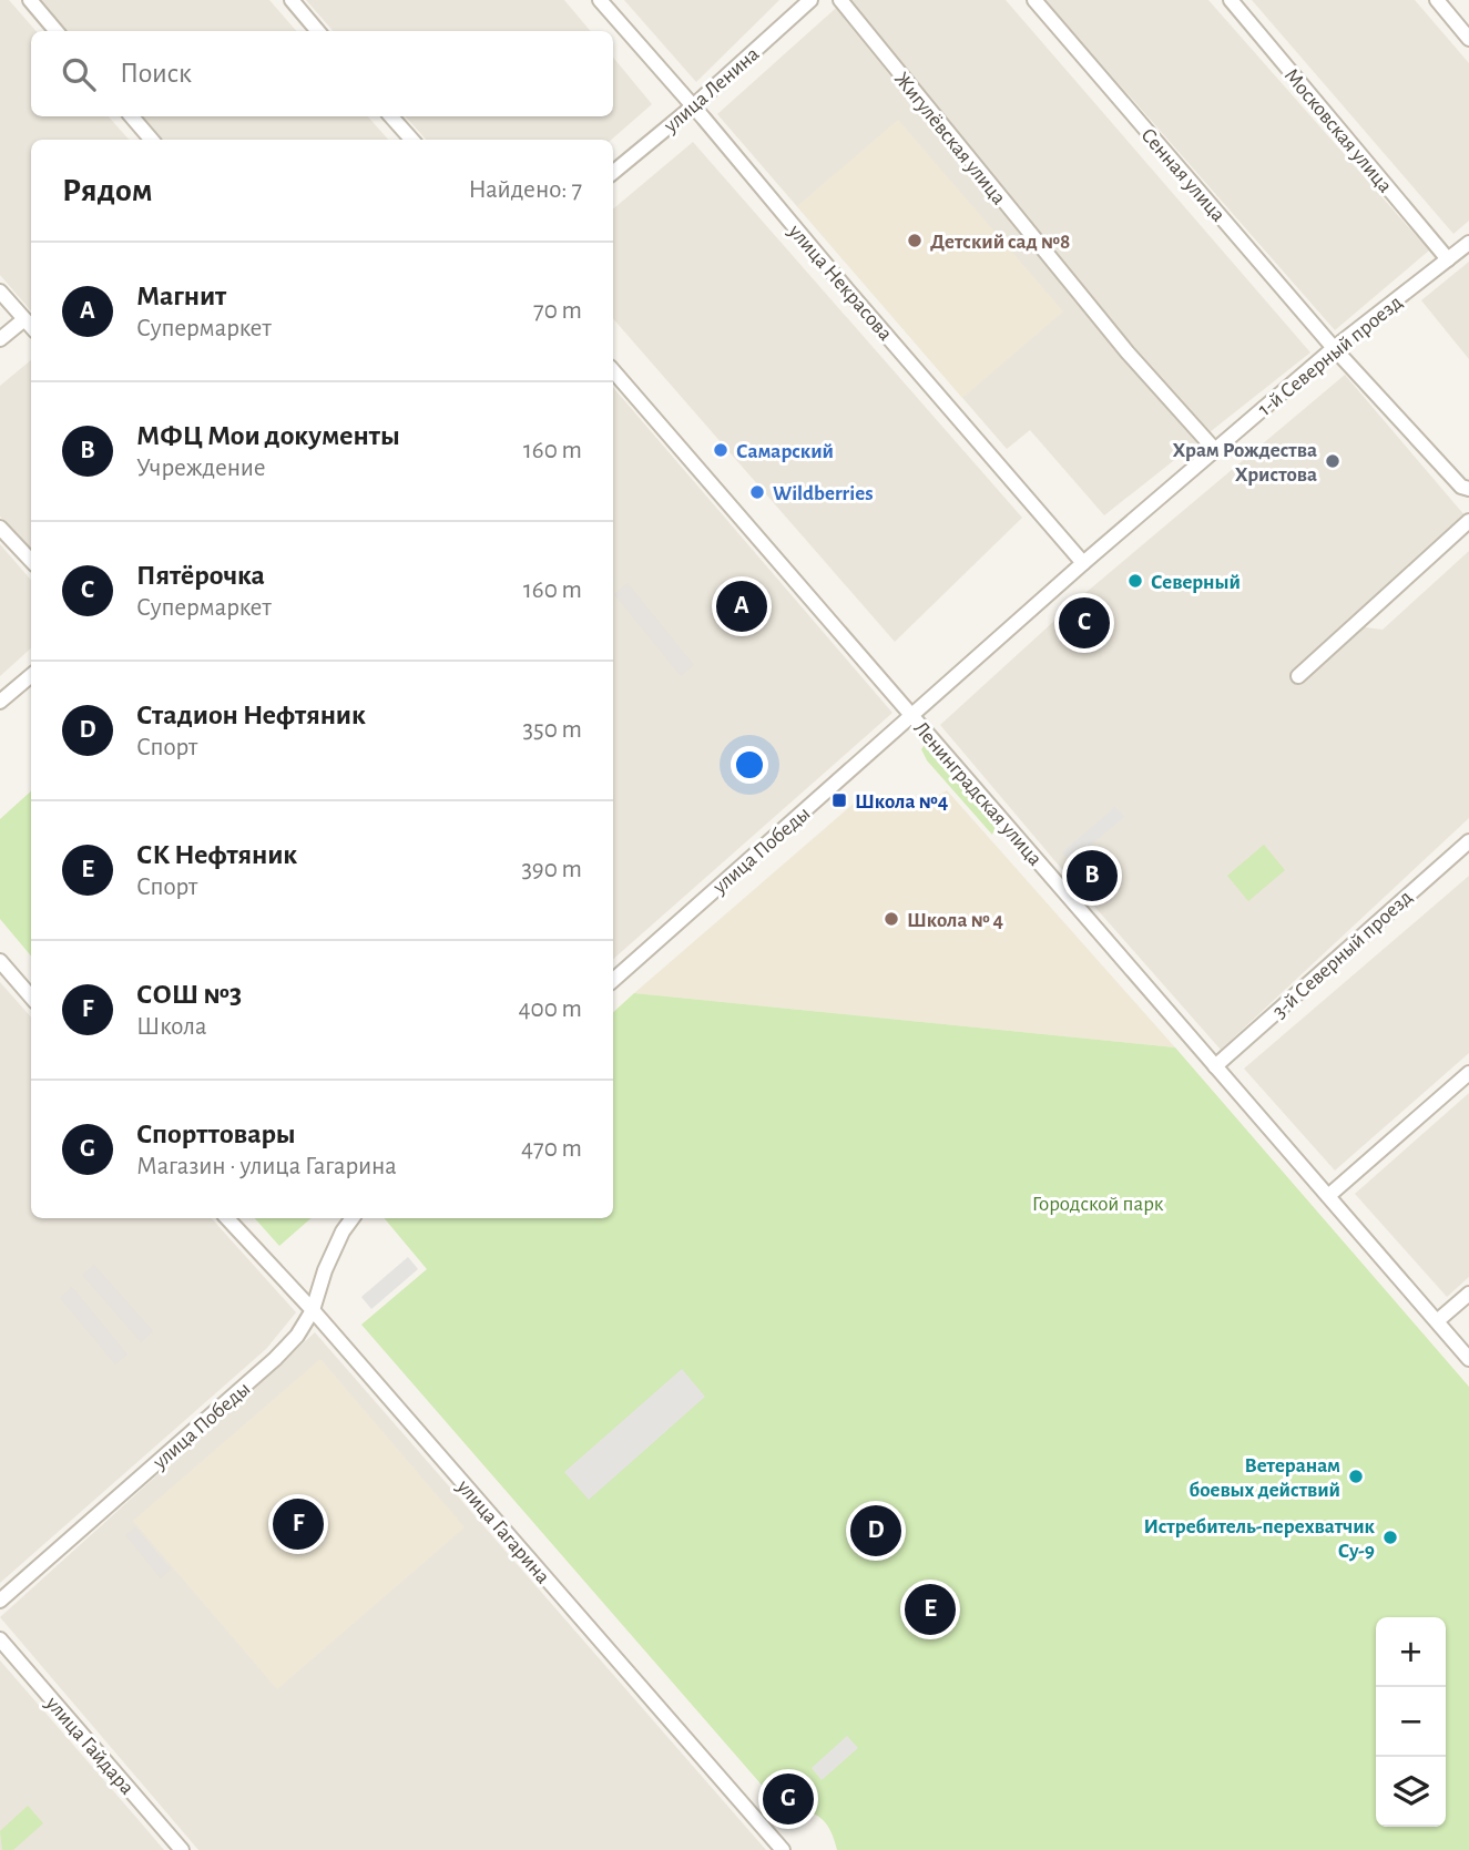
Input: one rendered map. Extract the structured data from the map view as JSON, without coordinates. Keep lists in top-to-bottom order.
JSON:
{
  "streets": {
    "street": [
      "улица Ленина",
      "Московская улица",
      "Жигулёвская улица",
      "Сенная улица",
      "улица Некрасова",
      "1-й Северный проезд",
      "Ленинградская улица",
      "улица Победы",
      "3-й Северный проезд",
      "улица Гагарина",
      "улица Гайдара"
    ]
  },
  "crossings": [
    ["улица Ленина", "улица Некрасова"],
    ["Московская улица", "1-й Северный проезд"],
    ["Жигулёвская улица", "1-й Северный проезд"],
    ["Сенная улица", "1-й Северный проезд"],
    ["улица Некрасова", "1-й Северный проезд"],
    ["1-й Северный проезд", "Ленинградская улица"],
    ["1-й Северный проезд", "улица Победы"],
    ["Ленинградская улица", "улица Победы"],
    ["Ленинградская улица", "3-й Северный проезд"],
    ["улица Победы", "улица Гагарина"]
  ],
  "parks": ["Городской парк"],
  "places": {
    "other": [
      "Детский сад №8",
      "Самарский",
      "Храм Рождества Христова",
      "Wildberries",
      "Северный",
      "Школа № 4",
      "Ветеранам боевых действий",
      "Истребитель-перехватчик Су-9"
    ],
    "transit": ["Школа №4"]
  },
  "page": {
    "search": "Поиск",
    "heading": ["Рядом", "Найдено: 7"],
    "list": [
      {
        "mark": "A",
        "name": "Магнит",
        "note": "Супермаркет",
        "value": "70 m"
      },
      {
        "mark": "B",
        "name": "МФЦ Мои документы",
        "note": "Учреждение",
        "value": "160 m"
      },
      {
        "mark": "C",
        "name": "Пятёрочка",
        "note": "Супермаркет",
        "value": "160 m"
      },
      {
        "mark": "D",
        "name": "Стадион Нефтяник",
        "note": "Спорт",
        "value": "350 m"
      },
      {
        "mark": "E",
        "name": "СК Нефтяник",
        "note": "Спорт",
        "value": "390 m"
      },
      {
        "mark": "F",
        "name": "СОШ №3",
        "note": "Школа",
        "value": "400 m"
      },
      {
        "mark": "G",
        "name": "Спорттовары",
        "note": "Магазин · улица Гагарина",
        "value": "470 m"
      }
    ],
    "pins": [
      "A",
      "C",
      "B",
      "F",
      "D",
      "E",
      "G"
    ],
    "map_buttons": ["+", "−"]
  }
}
